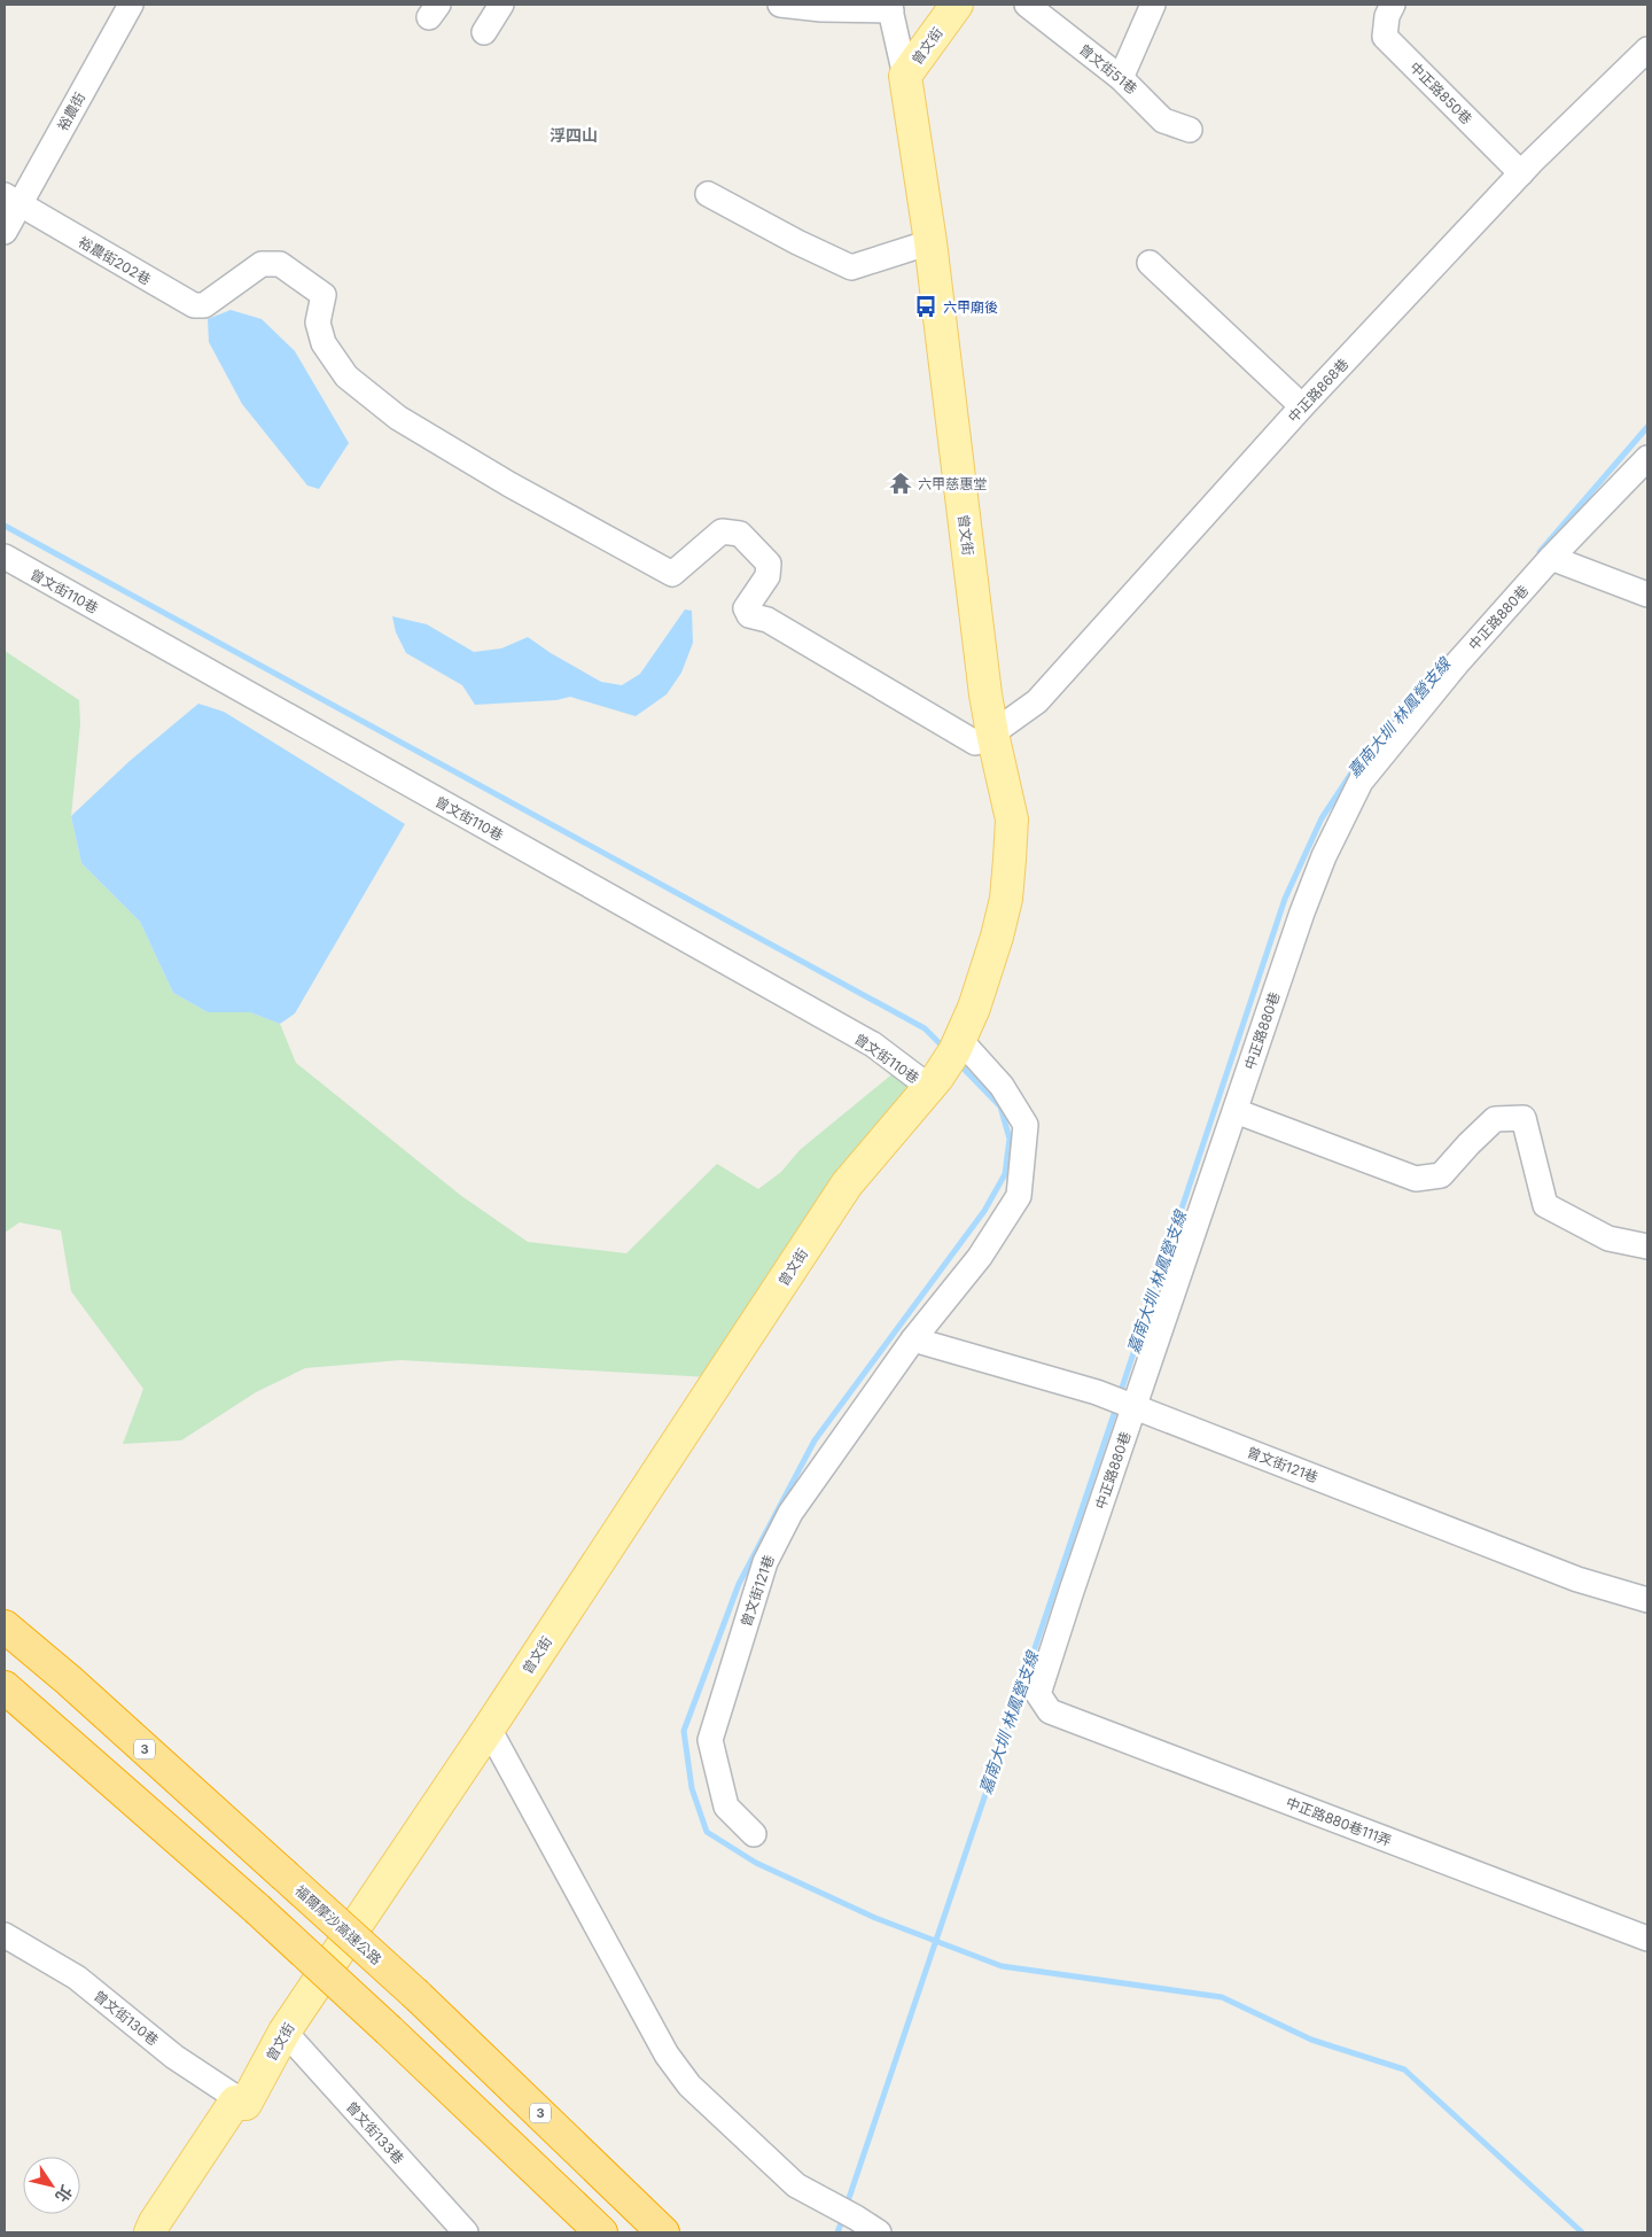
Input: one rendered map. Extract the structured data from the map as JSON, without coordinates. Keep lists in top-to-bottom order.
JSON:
{
  "streets": {
    "highway": ["3", "福爾摩沙高速公路"],
    "main road": ["曾文街"],
    "street": [
      "曾文街51巷",
      "中正路850巷",
      "裕農街",
      "裕農街202巷",
      "中正路868巷",
      "曾文街110巷",
      "中正路880巷",
      "曾文街121巷",
      "中正路880巷111弄",
      "曾文街130巷",
      "曾文街133巷"
    ]
  },
  "crossings": [
    ["曾文街", "裕農街202巷"],
    ["曾文街", "中正路868巷"],
    ["曾文街", "曾文街110巷"],
    ["曾文街", "曾文街121巷"],
    ["曾文街", "曾文街130巷"],
    ["曾文街", "曾文街133巷"],
    ["中正路850巷", "中正路868巷"],
    ["裕農街", "裕農街202巷"],
    ["裕農街202巷", "中正路868巷"],
    ["中正路880巷", "曾文街121巷"],
    ["中正路880巷", "中正路880巷111弄"]
  ],
  "districts": ["浮四山"],
  "water": ["嘉南大圳 林鳳營支線"],
  "places": {
    "bus stop": ["六甲廟後"],
    "temple": ["六甲慈惠堂"]
  },
  "north": "bottom right"
}
